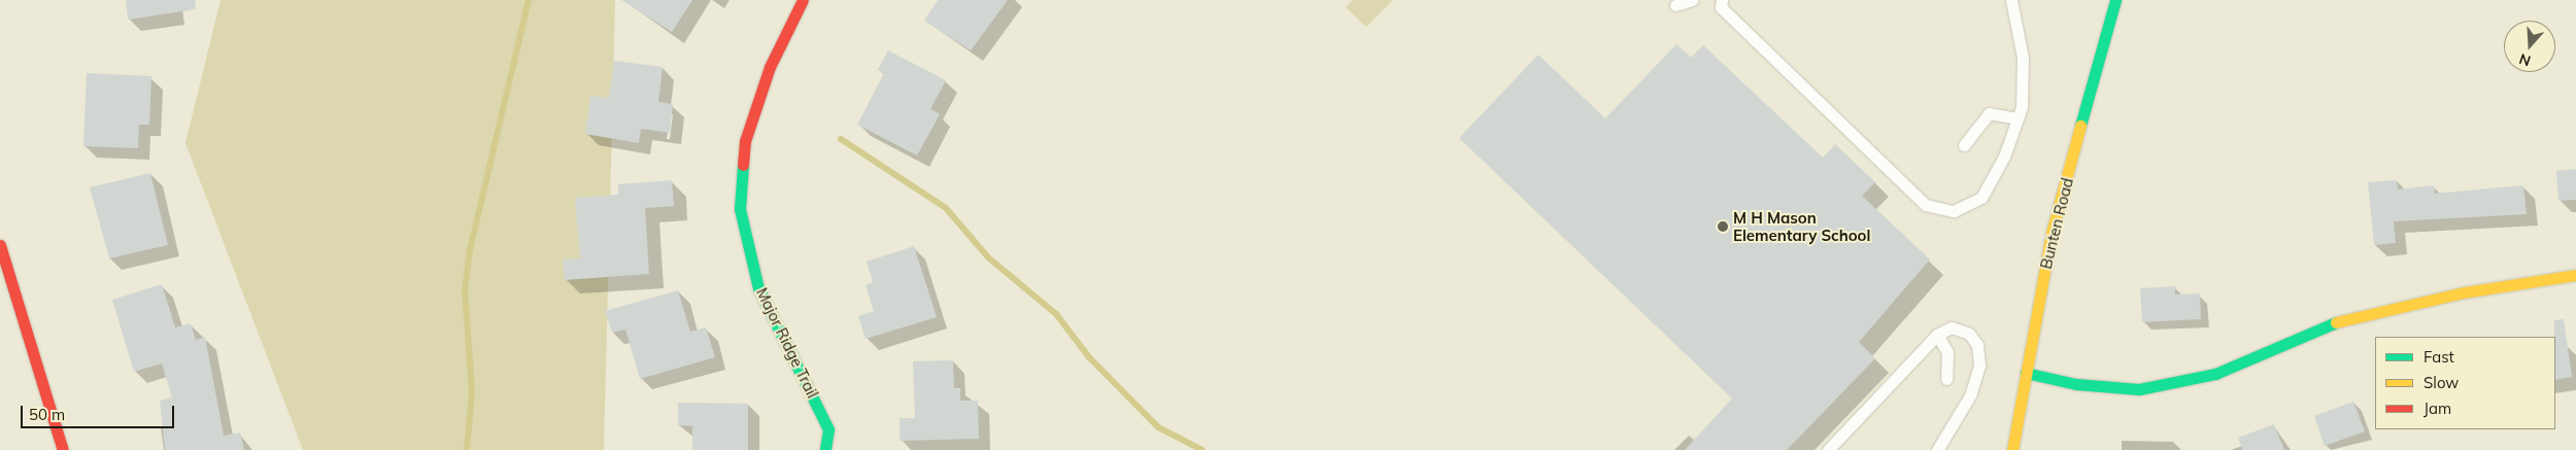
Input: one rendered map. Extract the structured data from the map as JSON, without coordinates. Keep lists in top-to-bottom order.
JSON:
{
  "streets": {
    "street": ["Bunten Road", "Major Ridge Trail"]
  },
  "places": ["M H Mason Elementary School"],
  "legend": ["Fast", "Slow", "Jam"],
  "scale_bar": "50 m",
  "north": "bottom"
}
